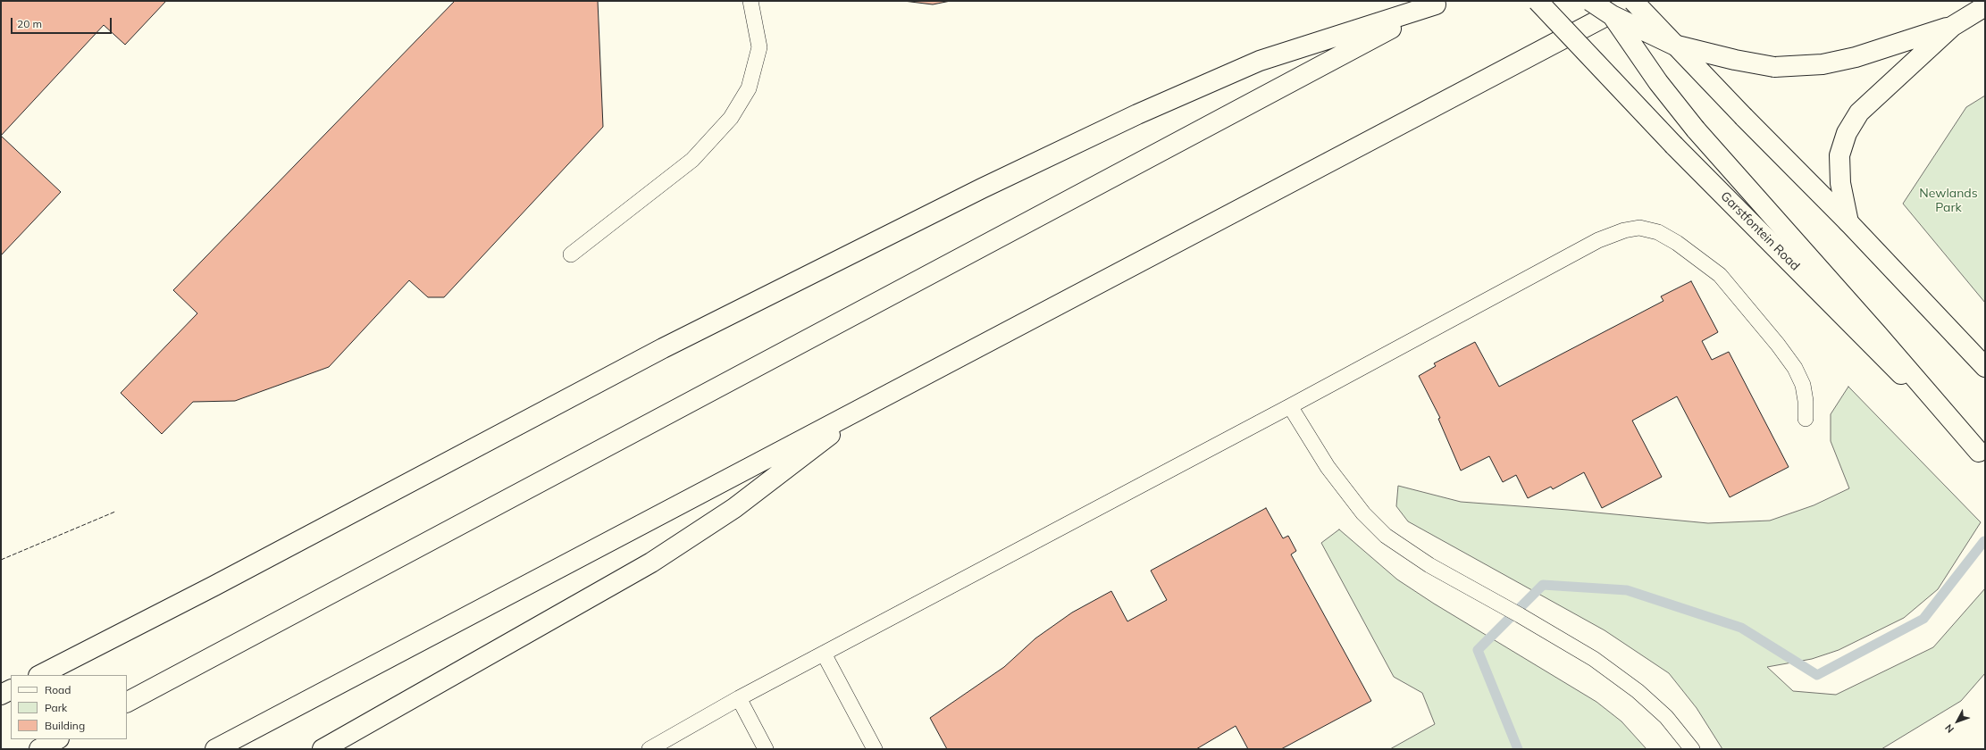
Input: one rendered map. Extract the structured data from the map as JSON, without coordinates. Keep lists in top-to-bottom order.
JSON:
{
  "streets": {
    "main road": ["Garstfontein Road"]
  },
  "parks": ["Newlands Park"],
  "legend": ["Road", "Park", "Building"],
  "scale_bar": "20 m",
  "north": "bottom left"
}
